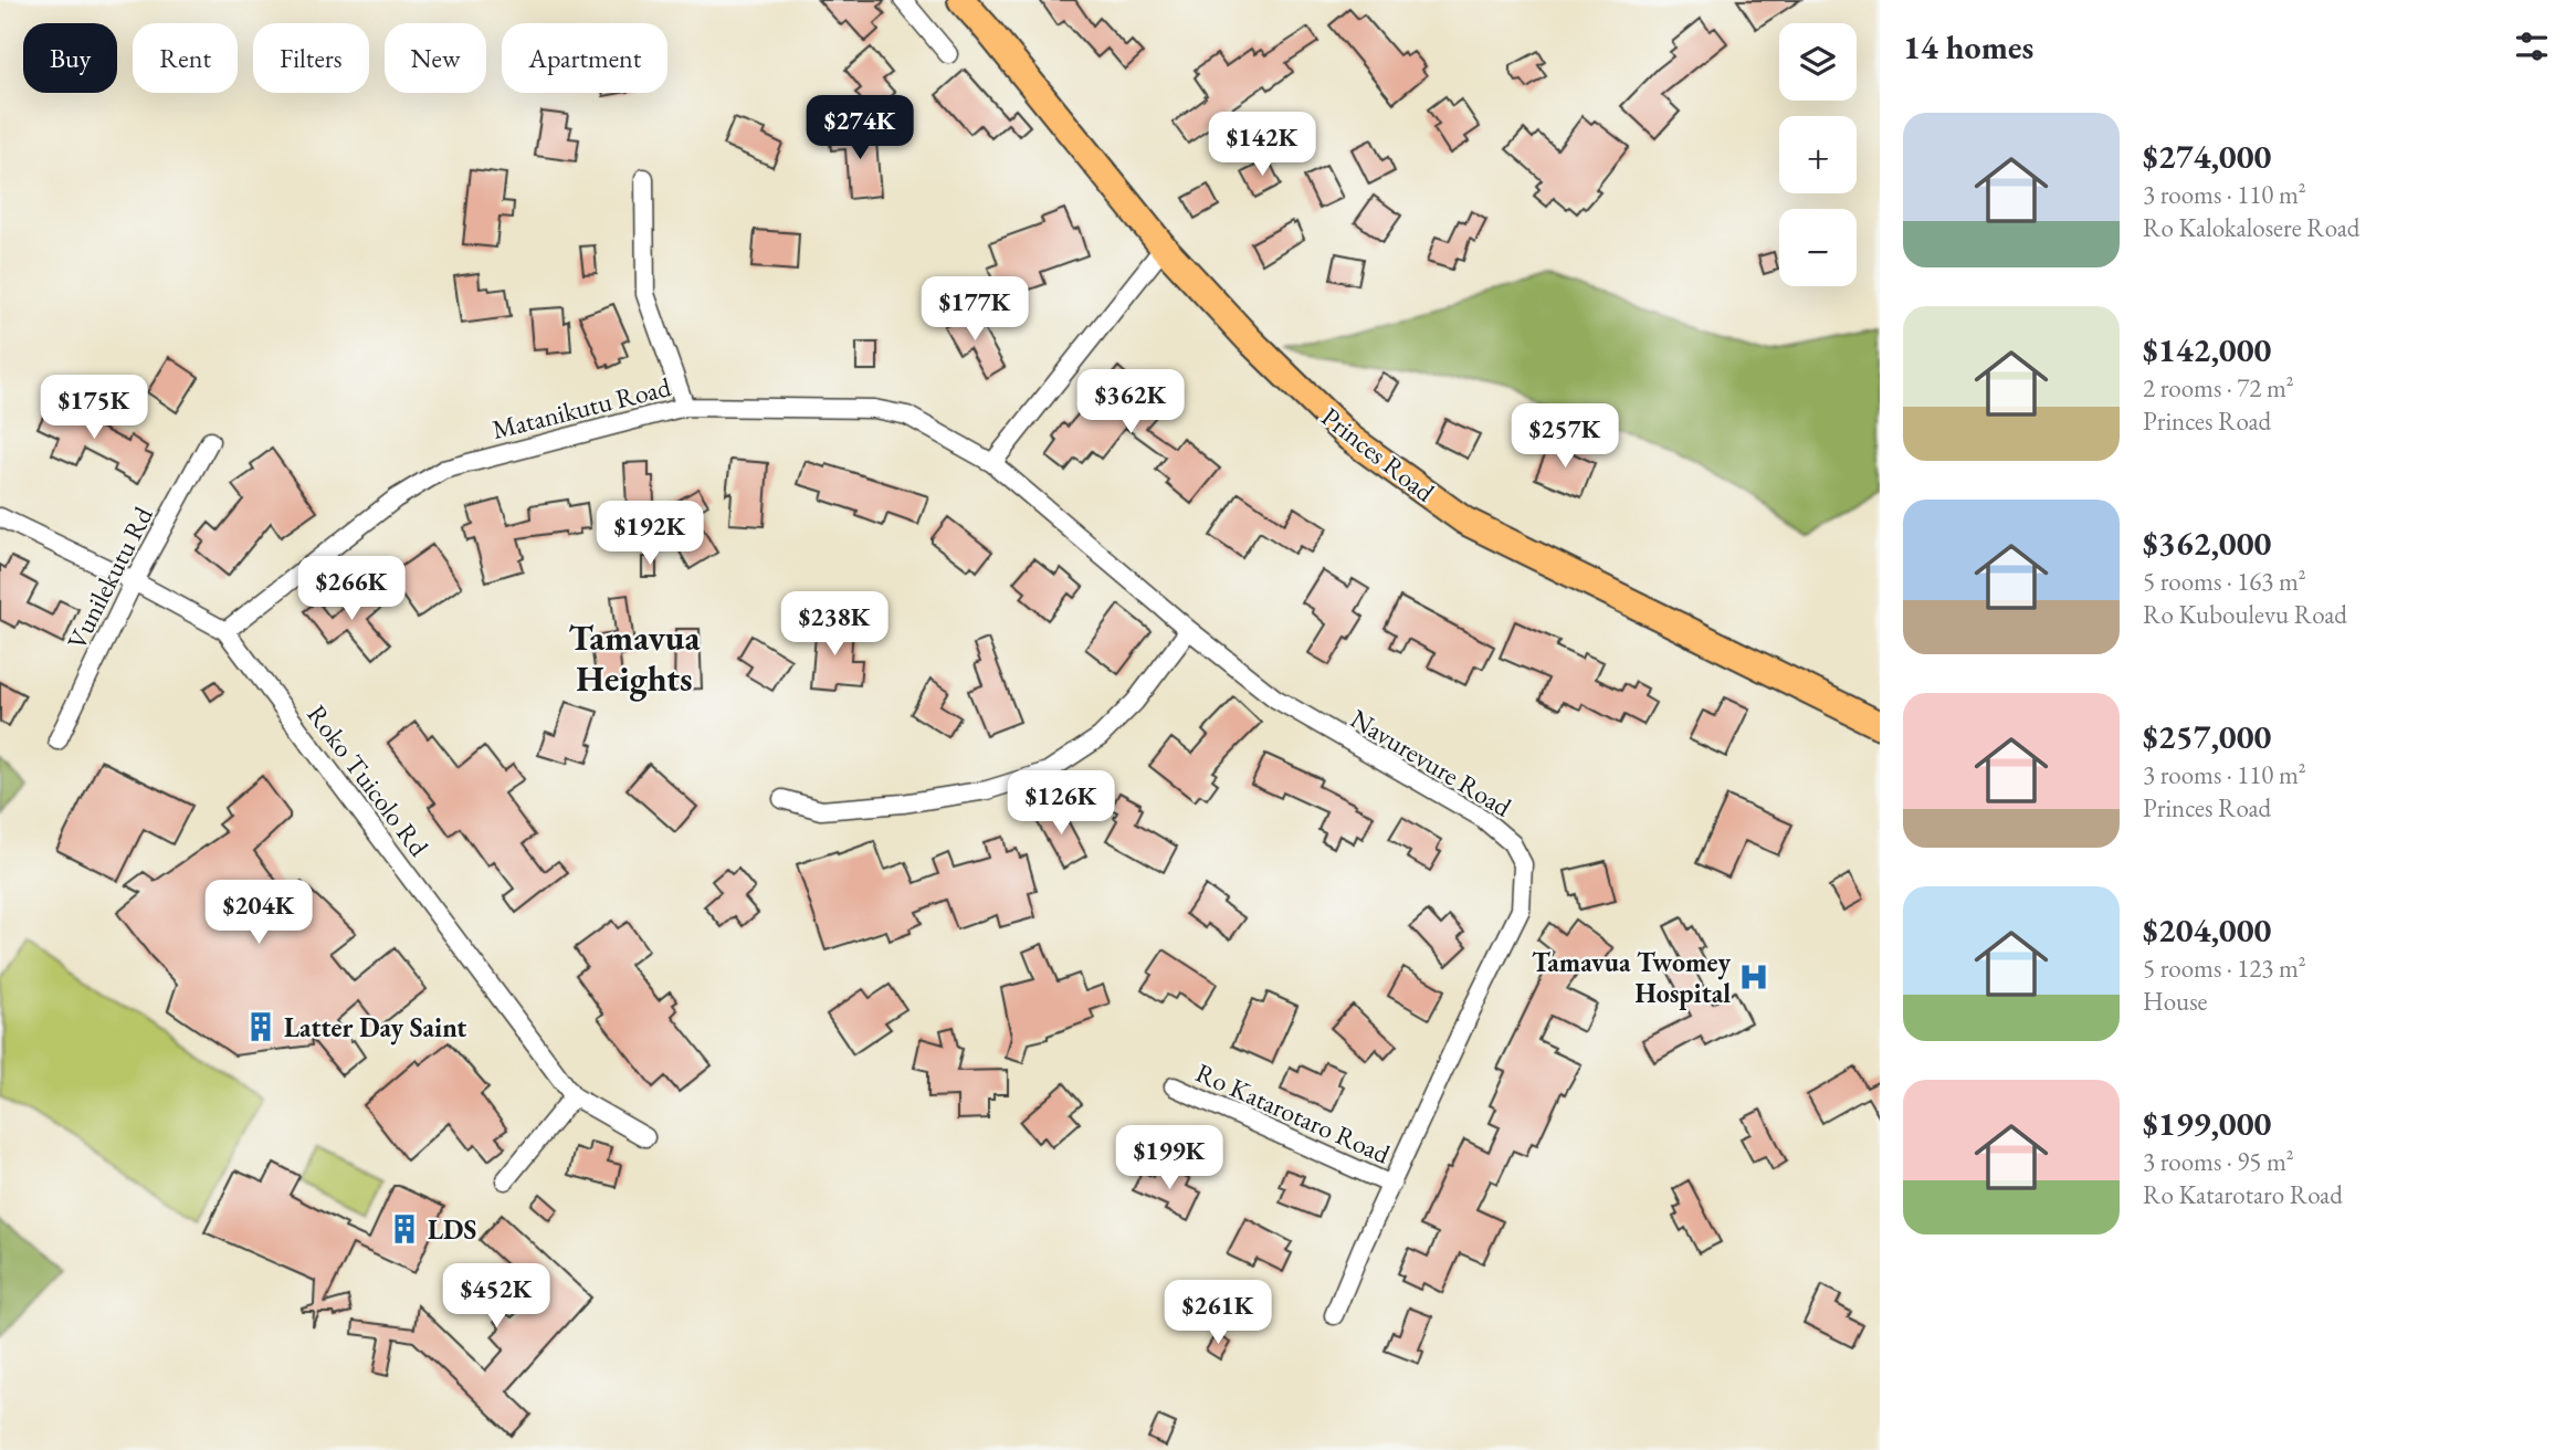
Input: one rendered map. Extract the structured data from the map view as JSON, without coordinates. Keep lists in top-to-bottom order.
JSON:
{
  "streets": {
    "main road": ["Princes Road"],
    "street": [
      "Matanikutu Road",
      "Vunilekutu Rd",
      "Navurevure Road",
      "Roko Tuicolo Rd",
      "Ro Katarotaro Road"
    ]
  },
  "crossings": [
    ["Matanikutu Road", "Navurevure Road"],
    ["Matanikutu Road", "Roko Tuicolo Rd"],
    ["Vunilekutu Rd", "Roko Tuicolo Rd"],
    ["Navurevure Road", "Ro Katarotaro Road"]
  ],
  "districts": ["Tamavua Heights"],
  "places": {
    "hospital": ["Tamavua Twomey Hospital"],
    "building": ["Latter Day Saint", "LDS"]
  },
  "page": {
    "heading": "14 homes",
    "map_buttons": ["+", "−"],
    "chip": [
      "Buy",
      "Rent",
      "Filters",
      "New",
      "Apartment"
    ],
    "list": [
      {
        "name": "$274,000",
        "note": "3 rooms · 110 m² · Ro Kalokalosere Road"
      },
      {
        "name": "$142,000",
        "note": "2 rooms · 72 m² · Princes Road"
      },
      {
        "name": "$362,000",
        "note": "5 rooms · 163 m² · Ro Kuboulevu Road"
      },
      {
        "name": "$257,000",
        "note": "3 rooms · 110 m² · Princes Road"
      },
      {
        "name": "$204,000",
        "note": "5 rooms · 123 m² · House"
      },
      {
        "name": "$199,000",
        "note": "3 rooms · 95 m² · Ro Katarotaro Road"
      }
    ],
    "price": [
      "$274K",
      "$142K",
      "$177K",
      "$362K",
      "$175K",
      "$257K",
      "$192K",
      "$266K",
      "$238K",
      "$126K",
      "$204K",
      "$199K",
      "$452K",
      "$261K"
    ]
  }
}
